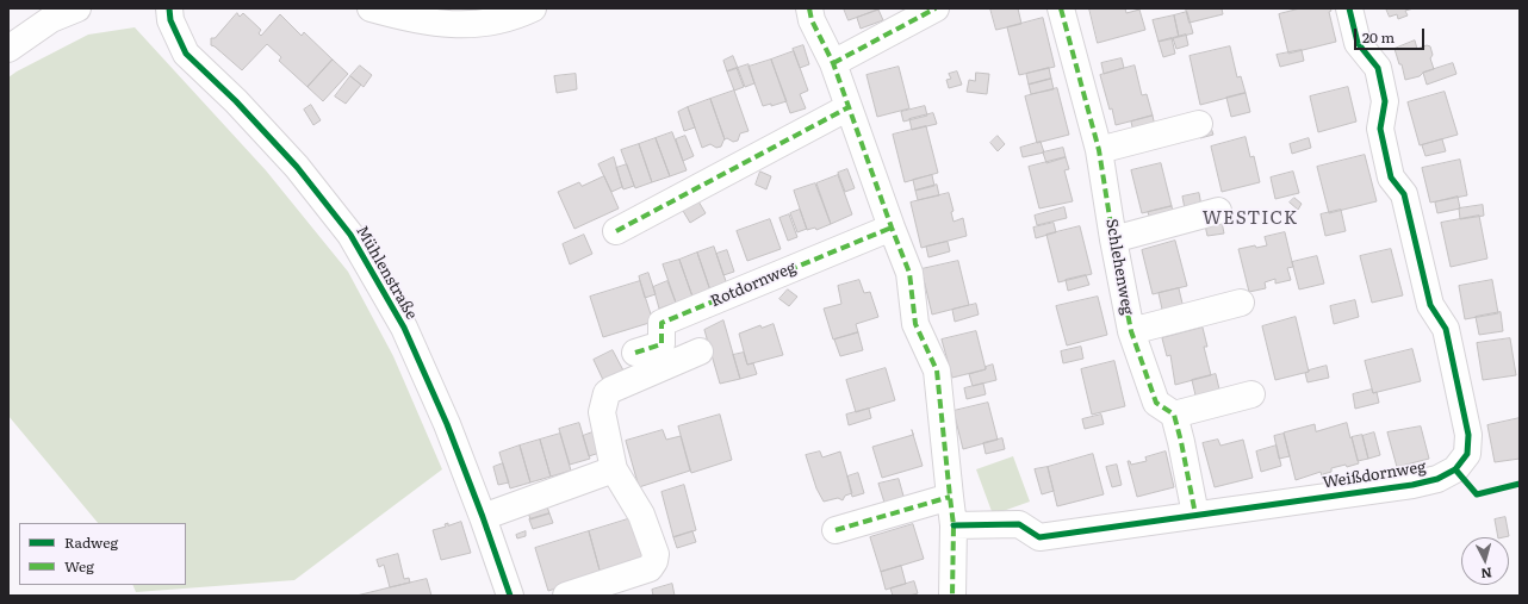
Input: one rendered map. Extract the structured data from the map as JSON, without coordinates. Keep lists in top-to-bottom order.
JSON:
{
  "streets": {
    "street": [
      "Schlehenweg",
      "Mühlenstraße",
      "Rotdornweg",
      "Weißdornweg"
    ]
  },
  "districts": ["WESTICK"],
  "legend": ["Radweg", "Weg"],
  "scale_bar": "20 m",
  "north": "bottom"
}
